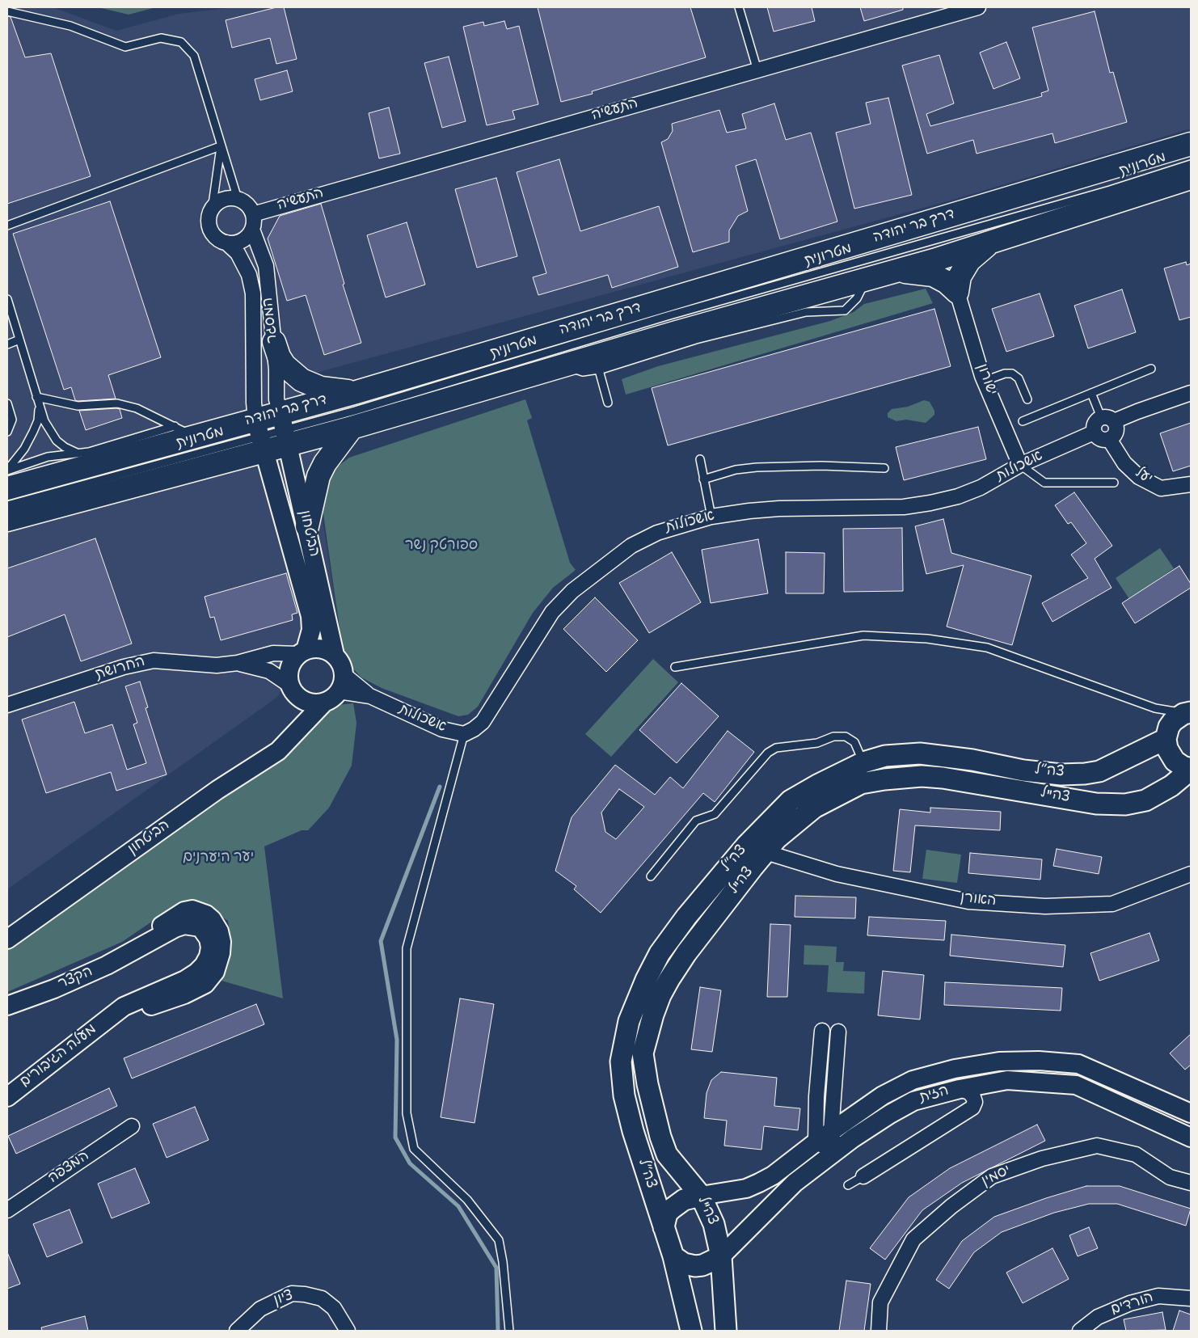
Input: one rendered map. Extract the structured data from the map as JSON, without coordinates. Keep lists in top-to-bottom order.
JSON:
{
  "streets": {
    "main road": ["דרך בר יהודה", "צה״ל", "צה\"ל"],
    "street": [
      "התעשיה",
      "המסגר",
      "ישורון",
      "אשכולות",
      "יעל",
      "הביטחון",
      "החרושת",
      "האורן",
      "הקצר",
      "מעלה הגיבורים",
      "הזית",
      "המצפה",
      "יסמין",
      "ציון",
      "הורדים"
    ],
    "lane": ["מטרונית"]
  },
  "crossings": [
    ["התעשיה", "המסגר"],
    ["מטרונית", "דרך בר יהודה"],
    ["מטרונית", "המסגר"],
    ["מטרונית", "הביטחון"],
    ["דרך בר יהודה", "המסגר"],
    ["דרך בר יהודה", "הביטחון"],
    ["המסגר", "הביטחון"],
    ["ישורון", "אשכולות"],
    ["אשכולות", "יעל"],
    ["אשכולות", "הביטחון"],
    ["אשכולות", "החרושת"],
    ["הביטחון", "החרושת"],
    ["צה״ל", "צה\"ל"],
    ["צה״ל", "הזית"],
    ["צה\"ל", "האורן"],
    ["צה\"ל", "הזית"],
    ["הקצר", "מעלה הגיבורים"]
  ],
  "parks": ["ספורטק נשר", "יער היערנים"]
}
